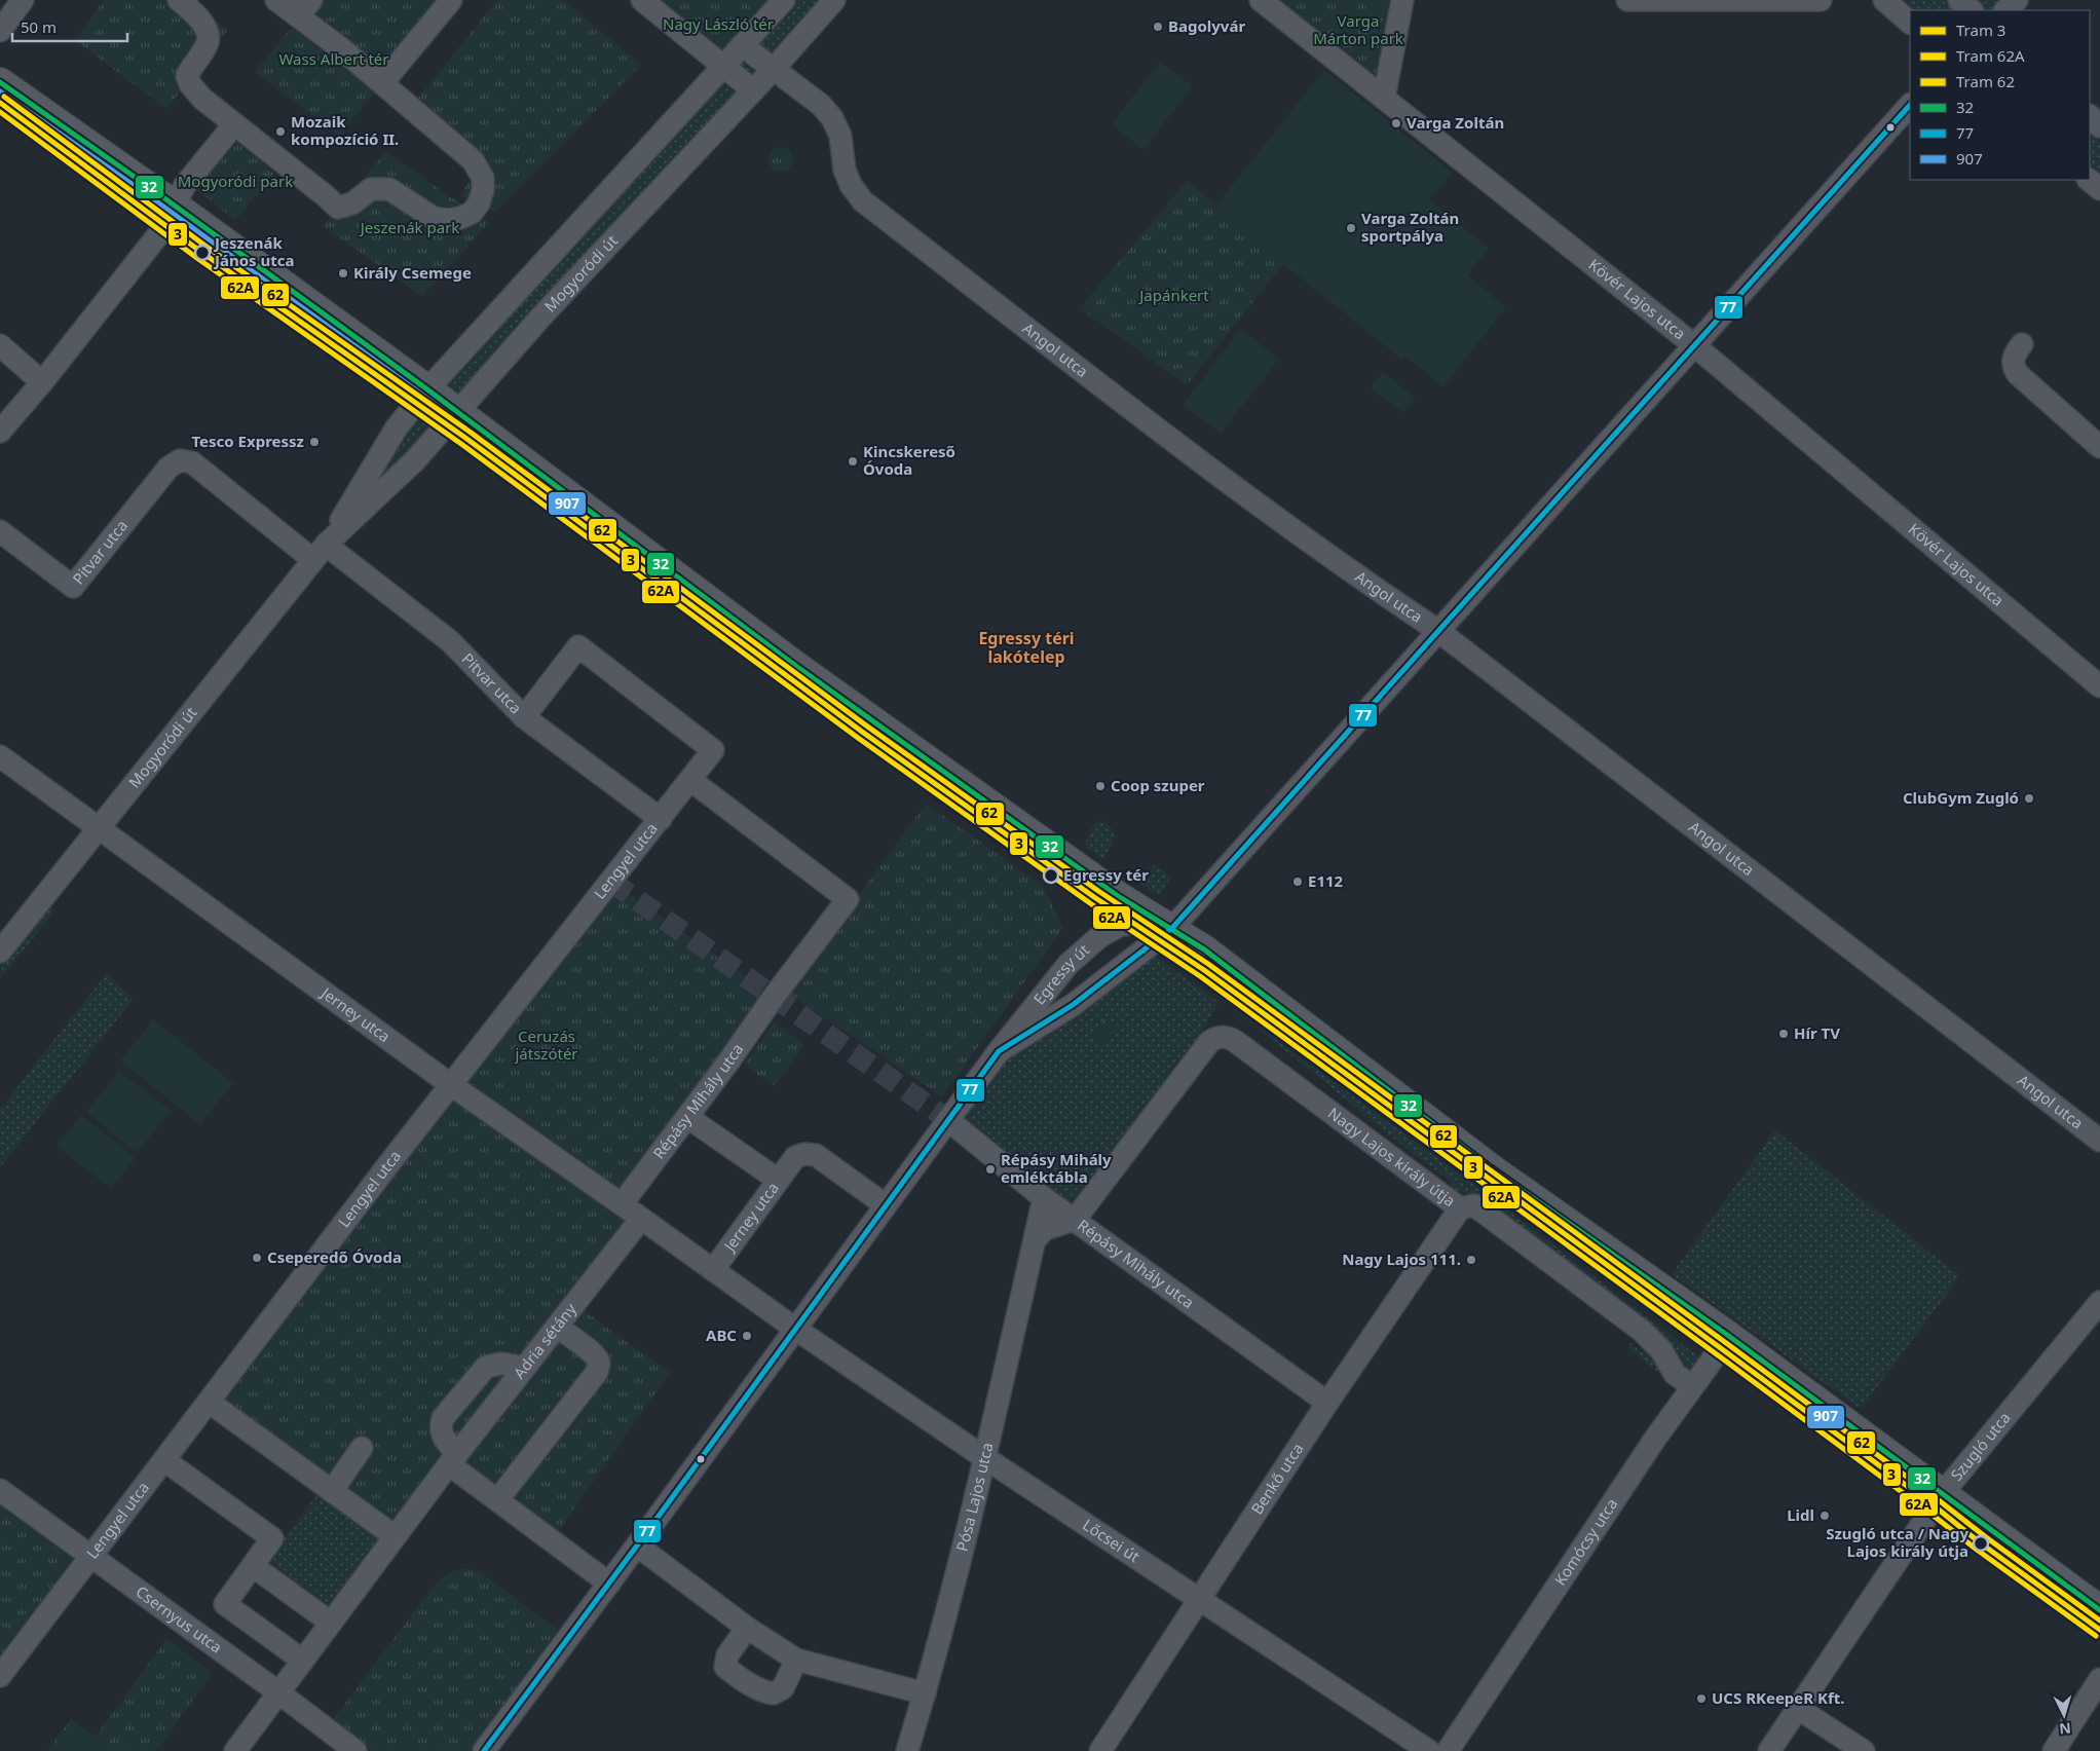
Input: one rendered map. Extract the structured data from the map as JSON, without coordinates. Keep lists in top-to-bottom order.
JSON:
{
  "streets": {
    "street": [
      "Mogyoródi út",
      "Kövér Lajos utca",
      "Angol utca",
      "Pitvar utca",
      "Lengyel utca",
      "Egressy út",
      "Jerney utca",
      "Répásy Mihály utca",
      "Nagy Lajos király útja",
      "Adria sétány",
      "Szugló utca",
      "Benkő utca",
      "Pósa Lajos utca",
      "Lőcsei út",
      "Komócsy utca",
      "Csernyus utca"
    ]
  },
  "crossings": [
    ["Mogyoródi út", "Angol utca"],
    ["Mogyoródi út", "Pitvar utca"],
    ["Mogyoródi út", "Jerney utca"],
    ["Kövér Lajos utca", "Egressy út"],
    ["Angol utca", "Egressy út"],
    ["Pitvar utca", "Lengyel utca"],
    ["Lengyel utca", "Jerney utca"],
    ["Lengyel utca", "Répásy Mihály utca"],
    ["Lengyel utca", "Csernyus utca"],
    ["Egressy út", "Jerney utca"],
    ["Egressy út", "Répásy Mihály utca"],
    ["Egressy út", "Lőcsei út"],
    ["Jerney utca", "Répásy Mihály utca"],
    ["Jerney utca", "Adria sétány"],
    ["Jerney utca", "Lőcsei út"],
    ["Répásy Mihály utca", "Nagy Lajos király útja"],
    ["Répásy Mihály utca", "Benkő utca"],
    ["Répásy Mihály utca", "Pósa Lajos utca"],
    ["Nagy Lajos király útja", "Benkő utca"],
    ["Nagy Lajos király útja", "Komócsy utca"],
    ["Adria sétány", "Csernyus utca"],
    ["Benkő utca", "Lőcsei út"],
    ["Pósa Lajos utca", "Lőcsei út"]
  ],
  "districts": ["Egressy téri lakótelep"],
  "parks": [
    "Varga Márton park",
    "Nagy László tér",
    "Wass Albert tér",
    "Mogyoródi park",
    "Jeszenák park",
    "Japánkert",
    "Ceruzás játszótér"
  ],
  "places": [
    "Bagolyvár",
    "Varga Zoltán",
    "Mozaik kompozíció II.",
    "Varga Zoltán sportpálya",
    "Jeszenák János utca",
    "Király Csemege",
    "Tesco Expressz",
    "Kincskereső Óvoda",
    "Coop szuper",
    "ClubGym Zugló",
    "Egressy tér",
    "E112",
    "Hír TV",
    "Répásy Mihály emléktábla",
    "Cseperedő Óvoda",
    "Nagy Lajos 111.",
    "ABC",
    "Lidl",
    "Szugló utca / Nagy Lajos király útja",
    "UCS RKeepeR Kft."
  ],
  "lines": [
    "transit line 32",
    "transit line 907",
    "tram line 62",
    "tram line 3",
    "transit line 77",
    "tram line 62A"
  ],
  "legend": [
    "Tram 3",
    "Tram 62A",
    "Tram 62",
    "32",
    "77",
    "907"
  ],
  "scale_bar": "50 m",
  "north": "bottom"
}
